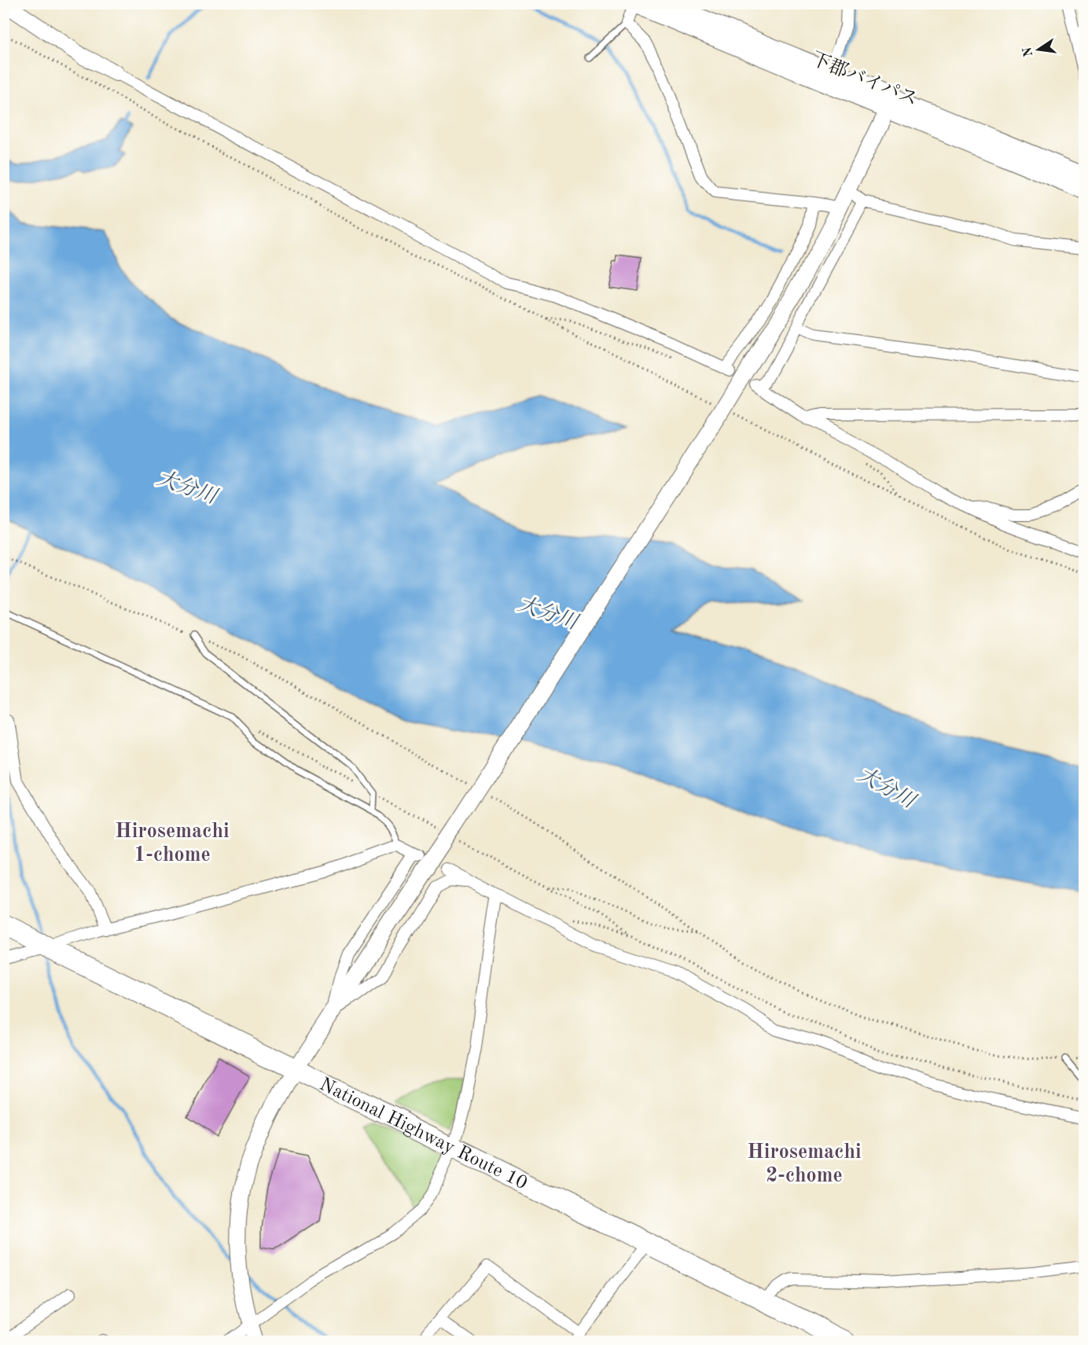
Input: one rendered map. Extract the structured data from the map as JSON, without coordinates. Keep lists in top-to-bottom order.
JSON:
{
  "streets": {
    "highway": ["National Highway Route 10"],
    "street": ["下郡バイパス"]
  },
  "districts": ["Hirosemachi 1-chome", "Hirosemachi 2-chome"],
  "water": ["大分川"],
  "north": "left"
}
